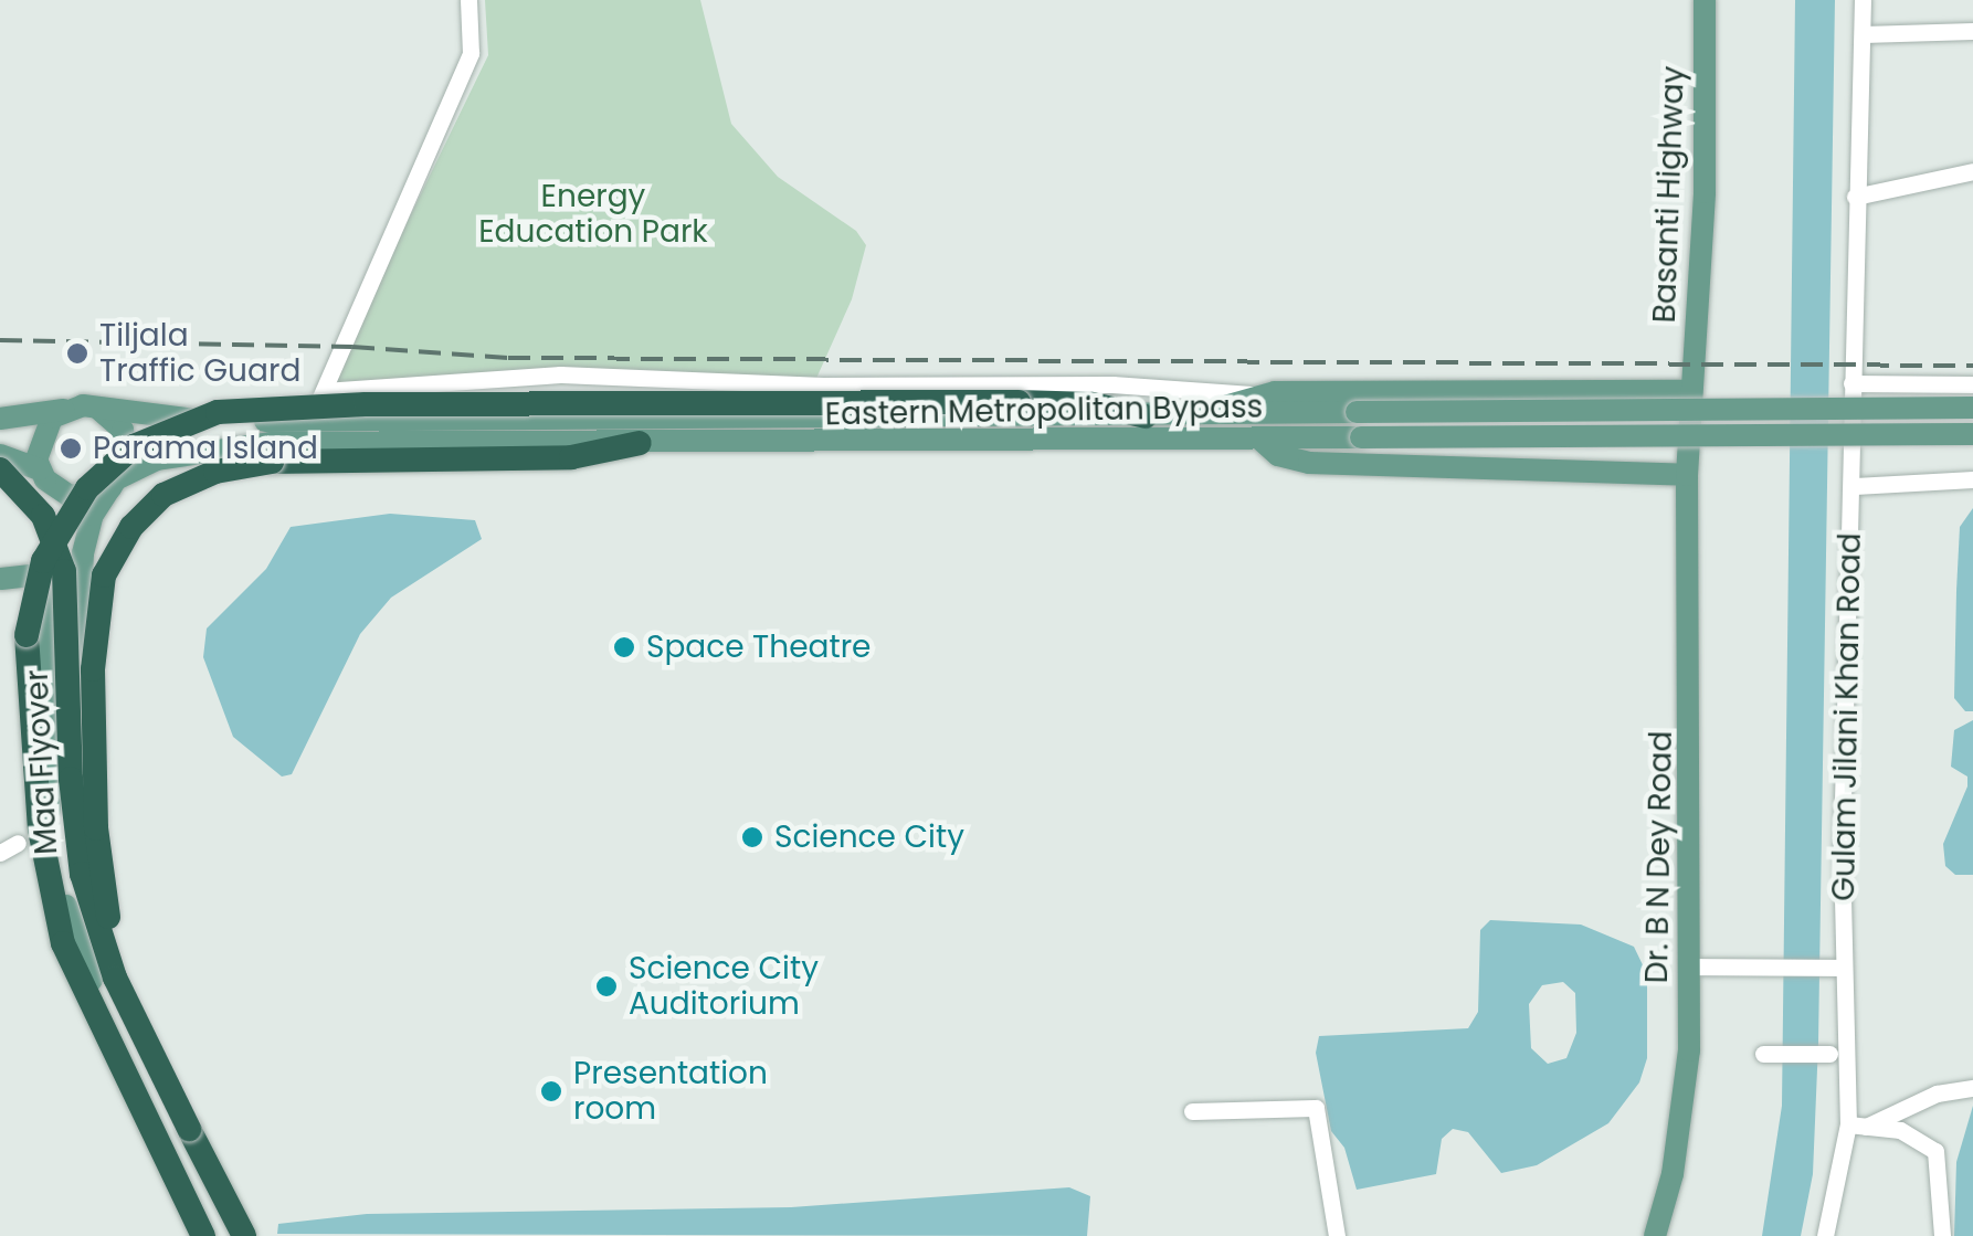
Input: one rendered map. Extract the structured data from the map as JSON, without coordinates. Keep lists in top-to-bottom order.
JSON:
{
  "streets": {
    "highway": ["Maa Flyover"],
    "main road": ["Basanti Highway", "Eastern Metropolitan Bypass", "Dr. B N Dey Road"],
    "street": ["Gulam Jilani Khan Road"]
  },
  "crossings": [
    ["Basanti Highway", "Dr. B N Dey Road"]
  ],
  "parks": ["Energy Education Park"],
  "places": [
    "Tiljala Traffic Guard",
    "Parama Island",
    "Space Theatre",
    "Science City",
    "Science City Auditorium",
    "Presentation room"
  ]
}
